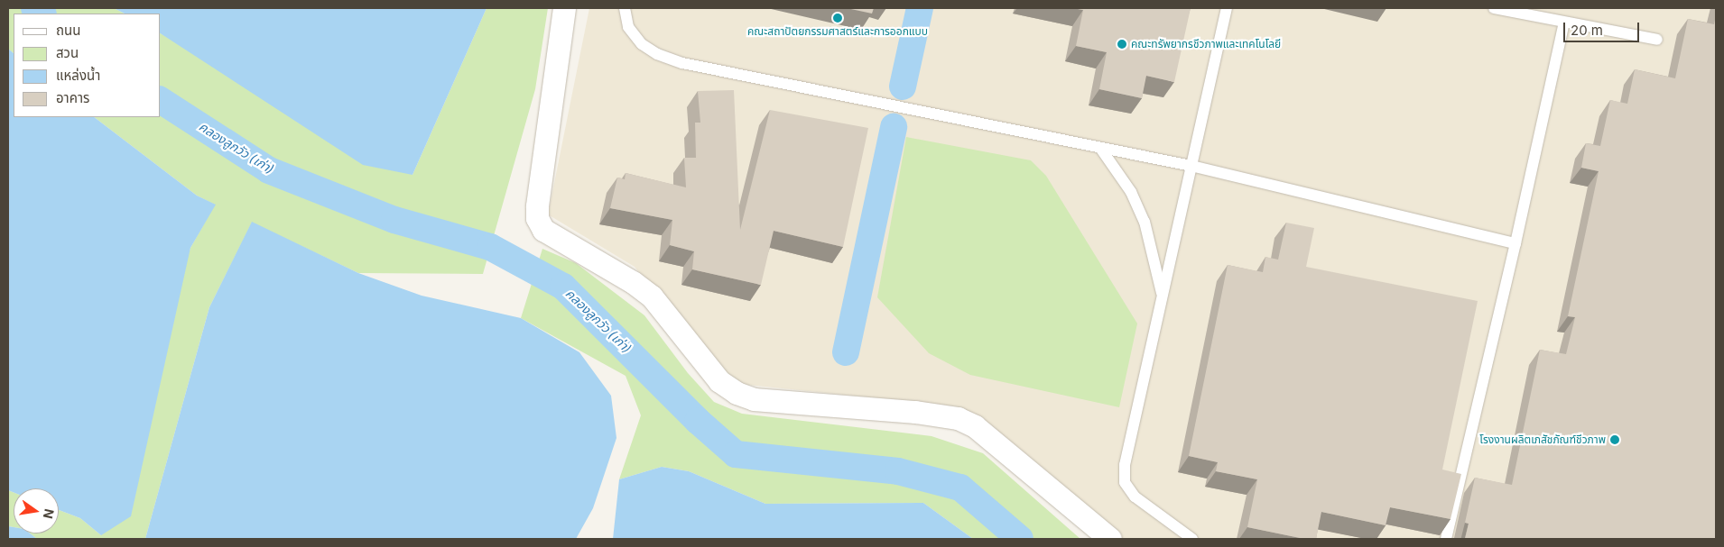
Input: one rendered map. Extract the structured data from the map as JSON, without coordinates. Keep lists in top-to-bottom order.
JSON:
{
  "water": ["คลองลูกวัว (เก่า)"],
  "places": ["คณะสถาปัตยกรรมศาสตร์และการออกแบบ", "คณะทรัพยากรชีวภาพและเทคโนโลยี", "โรงงานผลิตเภสัชภัณฑ์ชีวภาพ"],
  "legend": [
    "ถนน",
    "สวน",
    "แหล่งน้ำ",
    "อาคาร"
  ],
  "scale_bar": "20 m",
  "north": "right"
}
